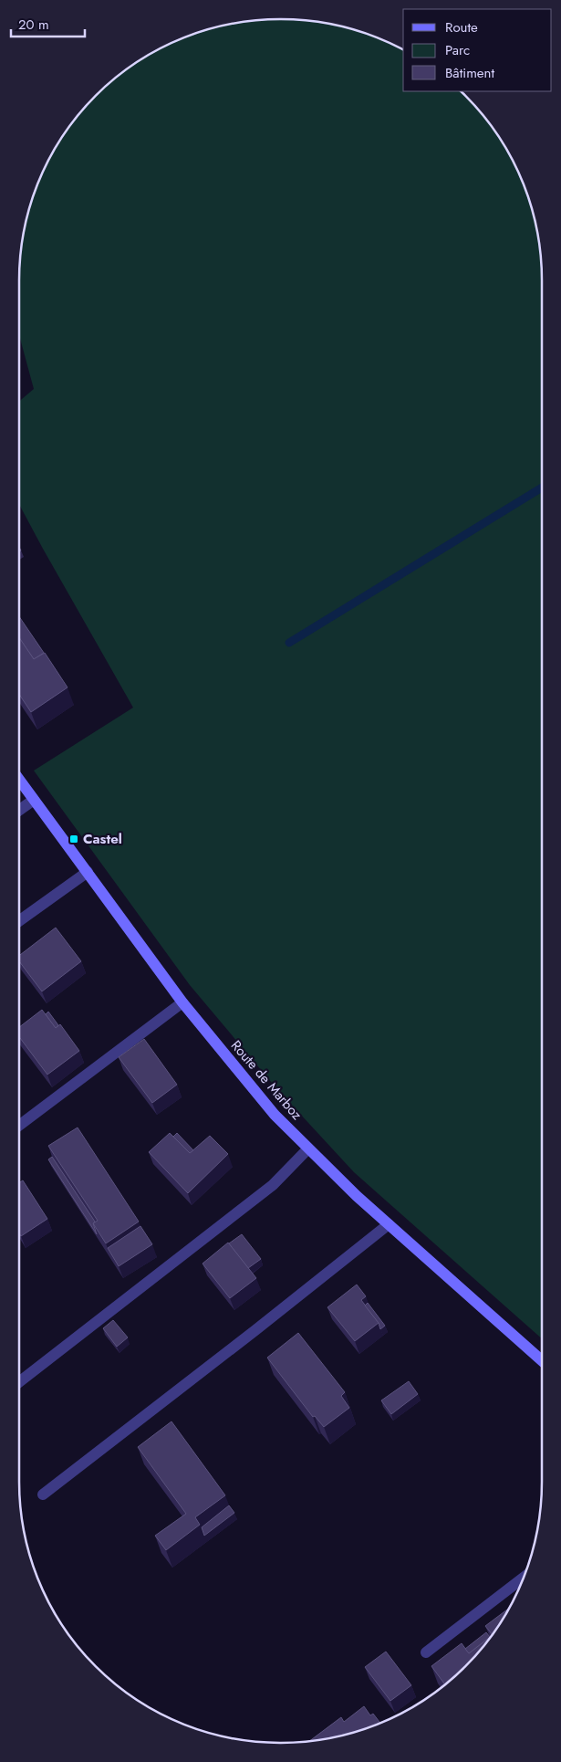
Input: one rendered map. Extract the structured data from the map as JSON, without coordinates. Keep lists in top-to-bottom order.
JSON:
{
  "streets": {
    "main road": ["Route de Marboz"]
  },
  "places": {
    "transit": ["Castel"]
  },
  "legend": ["Route", "Parc", "Bâtiment"],
  "scale_bar": "20 m"
}
